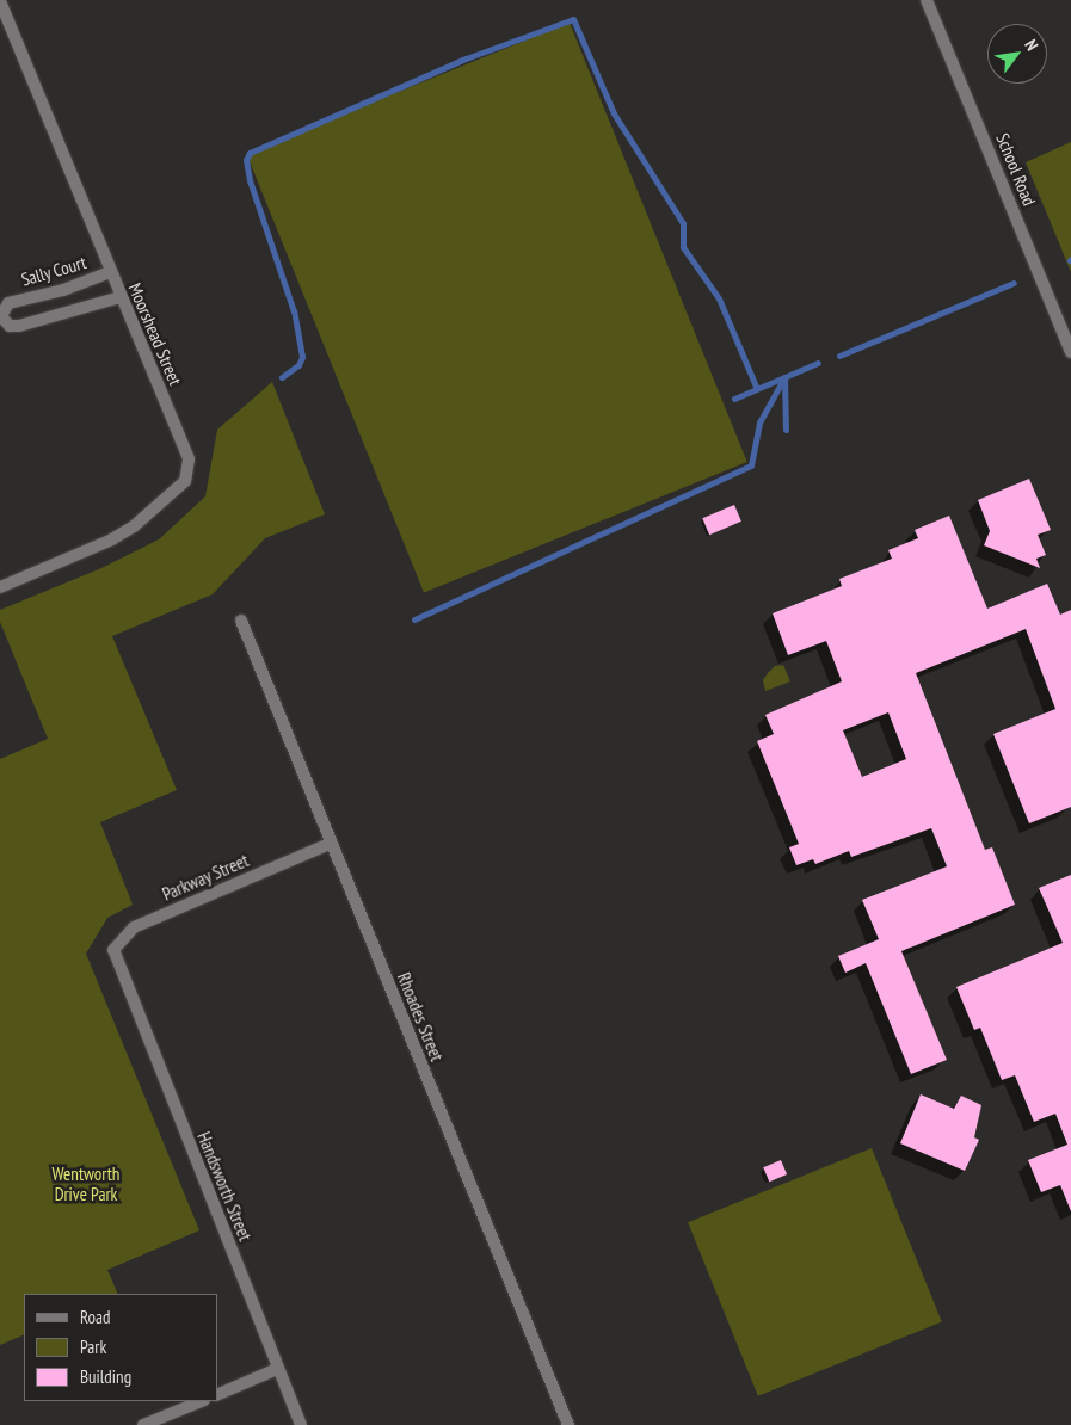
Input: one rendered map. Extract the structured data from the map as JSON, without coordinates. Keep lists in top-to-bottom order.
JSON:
{
  "streets": {
    "street": [
      "School Road",
      "Sally Court",
      "Moorshead Street",
      "Parkway Street",
      "Rhoades Street",
      "Handsworth Street"
    ]
  },
  "crossings": [
    ["Sally Court", "Moorshead Street"],
    ["Parkway Street", "Rhoades Street"],
    ["Parkway Street", "Handsworth Street"]
  ],
  "parks": ["Wentworth Drive Park"],
  "legend": ["Road", "Park", "Building"],
  "north": "top right"
}
